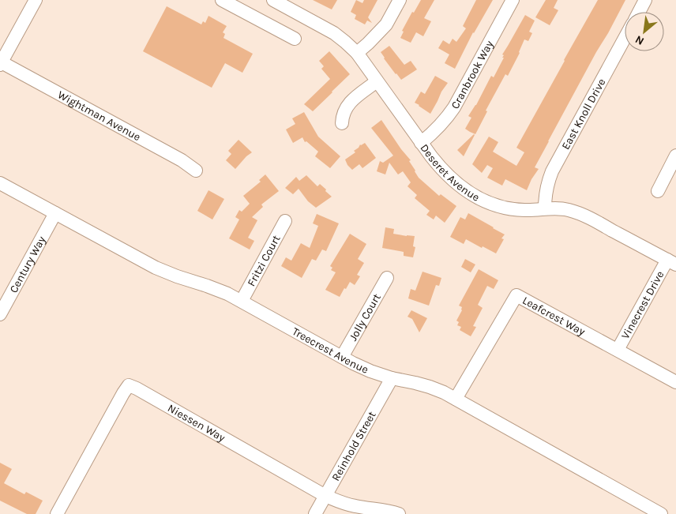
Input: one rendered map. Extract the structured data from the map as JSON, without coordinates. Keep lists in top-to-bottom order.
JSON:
{
  "streets": {
    "street": [
      "Cranbrook Way",
      "East Knoll Drive",
      "Wightman Avenue",
      "Deseret Avenue",
      "Fritzi Court",
      "Century Way",
      "Vinecrest Drive",
      "Leafcrest Way",
      "Jolly Court",
      "Treecrest Avenue",
      "Niessen Way",
      "Reinhold Street"
    ]
  },
  "crossings": [
    ["Cranbrook Way", "Deseret Avenue"],
    ["East Knoll Drive", "Deseret Avenue"],
    ["Deseret Avenue", "Vinecrest Drive"],
    ["Fritzi Court", "Treecrest Avenue"],
    ["Century Way", "Treecrest Avenue"],
    ["Vinecrest Drive", "Leafcrest Way"],
    ["Leafcrest Way", "Treecrest Avenue"],
    ["Jolly Court", "Treecrest Avenue"],
    ["Treecrest Avenue", "Reinhold Street"],
    ["Niessen Way", "Reinhold Street"]
  ],
  "north": "bottom left"
}
